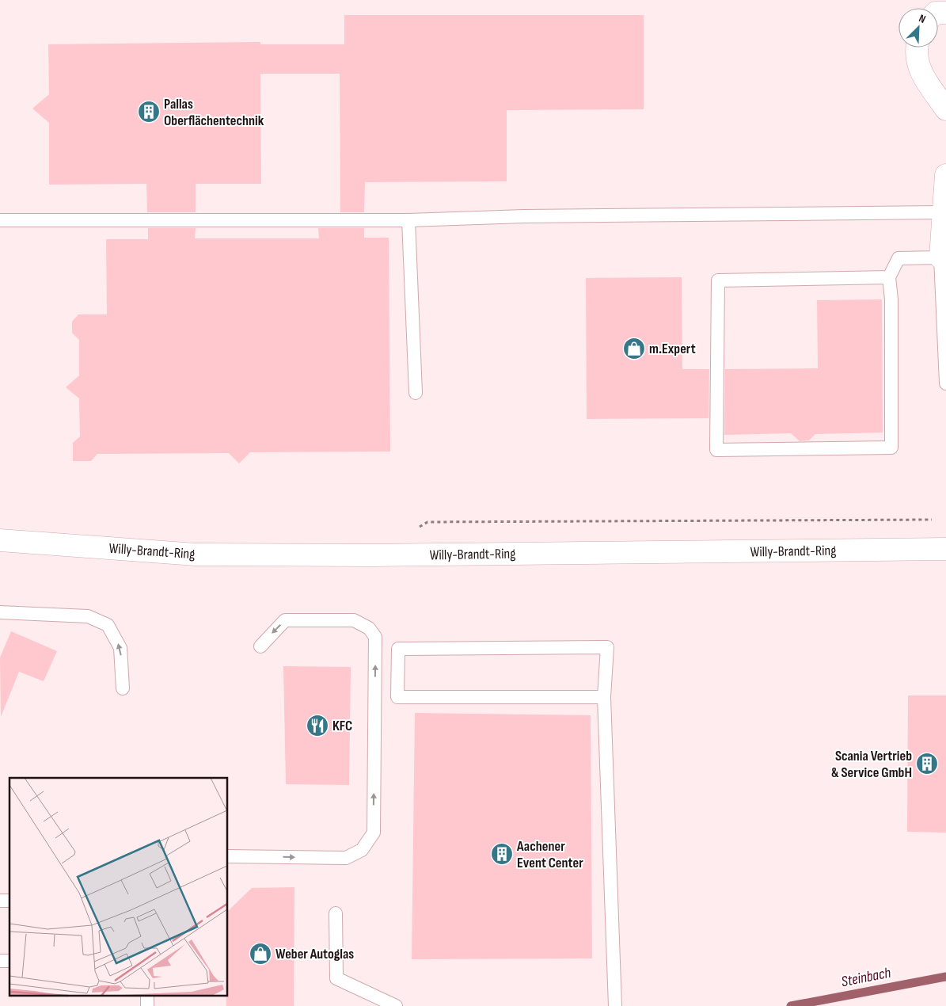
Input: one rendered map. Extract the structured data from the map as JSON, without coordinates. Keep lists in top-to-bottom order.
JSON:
{
  "streets": {
    "street": ["Willy-Brandt-Ring"]
  },
  "water": ["Steinbach"],
  "places": {
    "building": ["Pallas Oberflächentechnik", "Scania Vertrieb & Service GmbH", "Aachener Event Center"],
    "shop": ["m.Expert", "Weber Autoglas"],
    "restaurant": ["KFC"]
  },
  "north": "top right"
}
